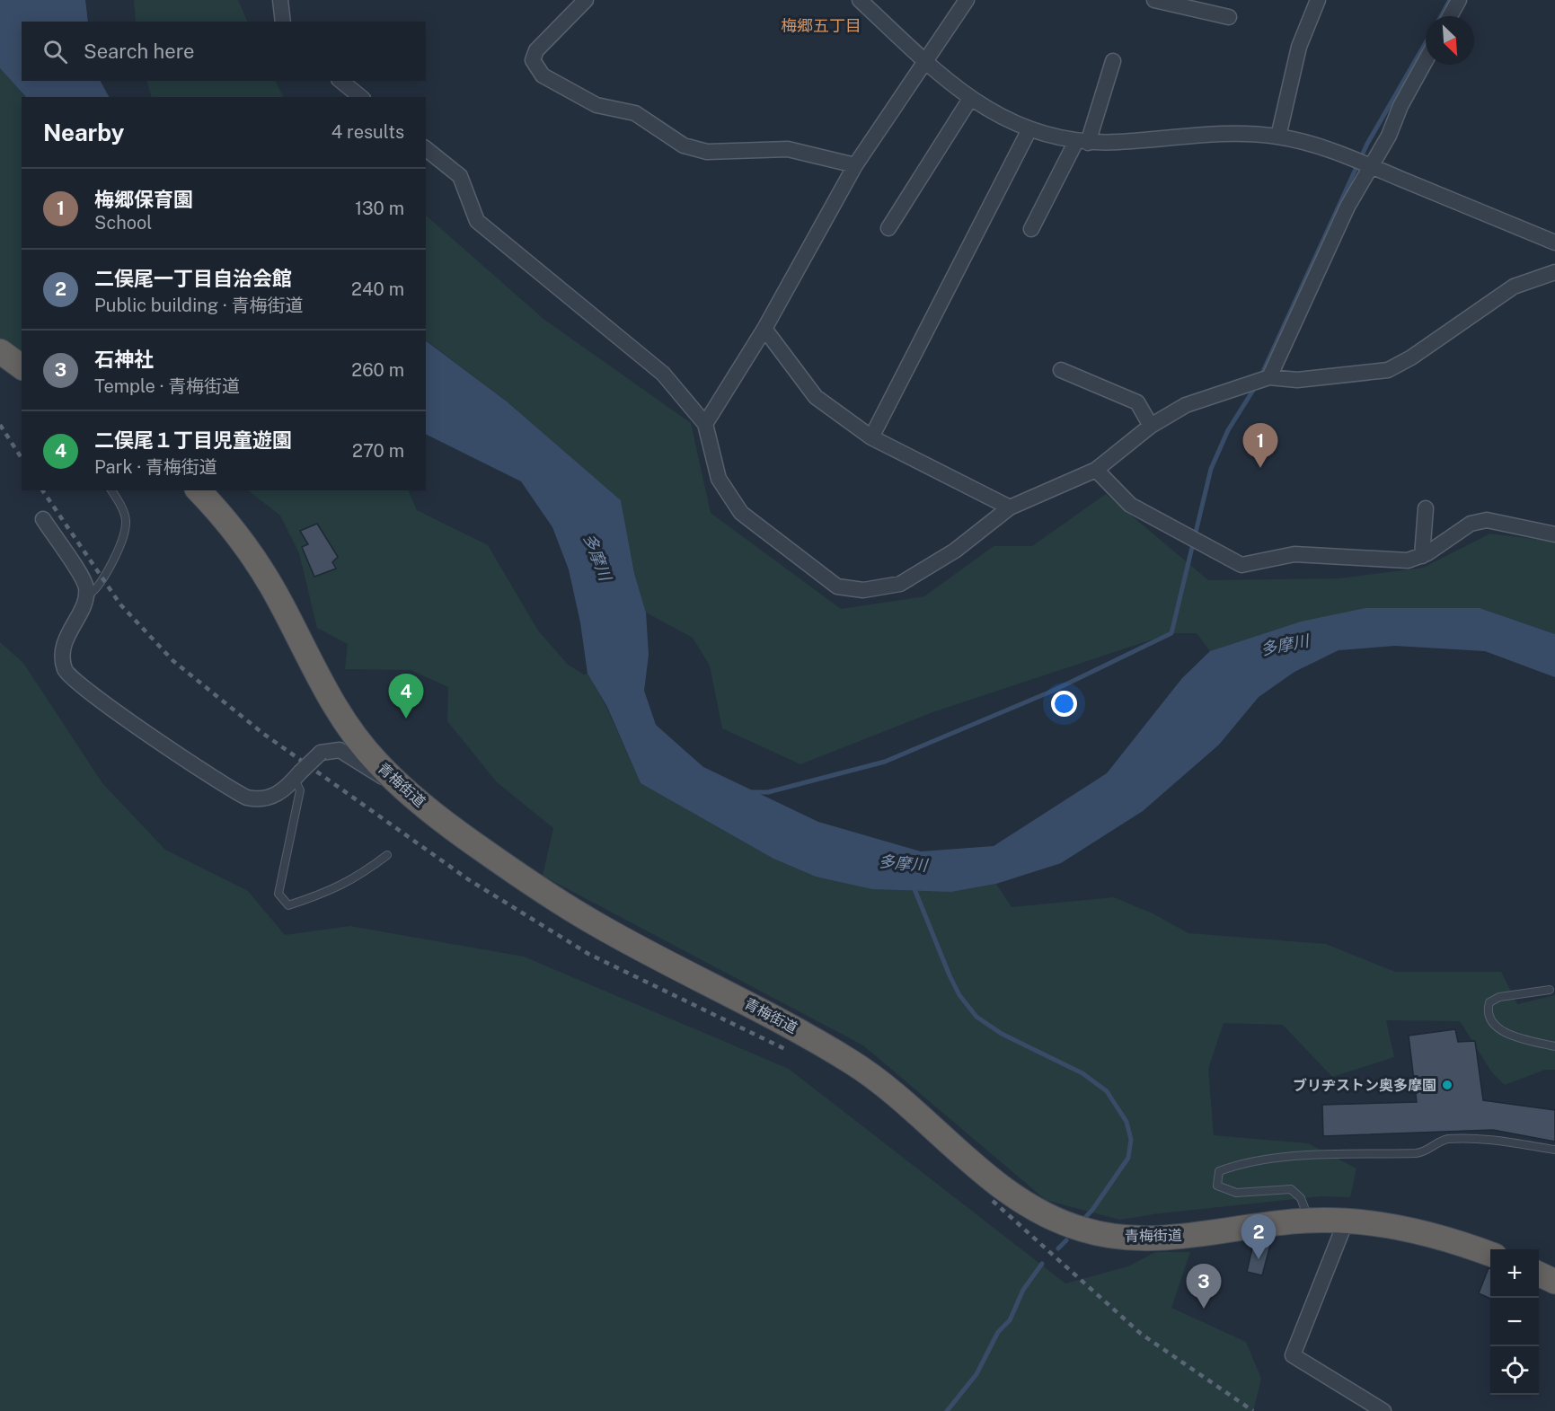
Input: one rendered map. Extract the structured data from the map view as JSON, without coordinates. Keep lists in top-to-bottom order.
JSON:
{
  "streets": {
    "highway": ["青梅街道"]
  },
  "districts": ["梅郷五丁目"],
  "water": ["多摩川"],
  "places": ["ブリヂストン奥多摩園"],
  "north": "bottom right",
  "page": {
    "search": "Search here",
    "heading": ["Nearby", "4 results"],
    "list": [
      {
        "mark": "1",
        "name": "梅郷保育園",
        "note": "School",
        "value": "130 m"
      },
      {
        "mark": "2",
        "name": "二俣尾一丁目自治会館",
        "note": "Public building · 青梅街道",
        "value": "240 m"
      },
      {
        "mark": "3",
        "name": "石神社",
        "note": "Temple · 青梅街道",
        "value": "260 m"
      },
      {
        "mark": "4",
        "name": "二俣尾１丁目児童遊園",
        "note": "Park · 青梅街道",
        "value": "270 m"
      }
    ],
    "pins": [
      "1",
      "4",
      "2",
      "3"
    ],
    "map_buttons": ["+", "−"]
  }
}
